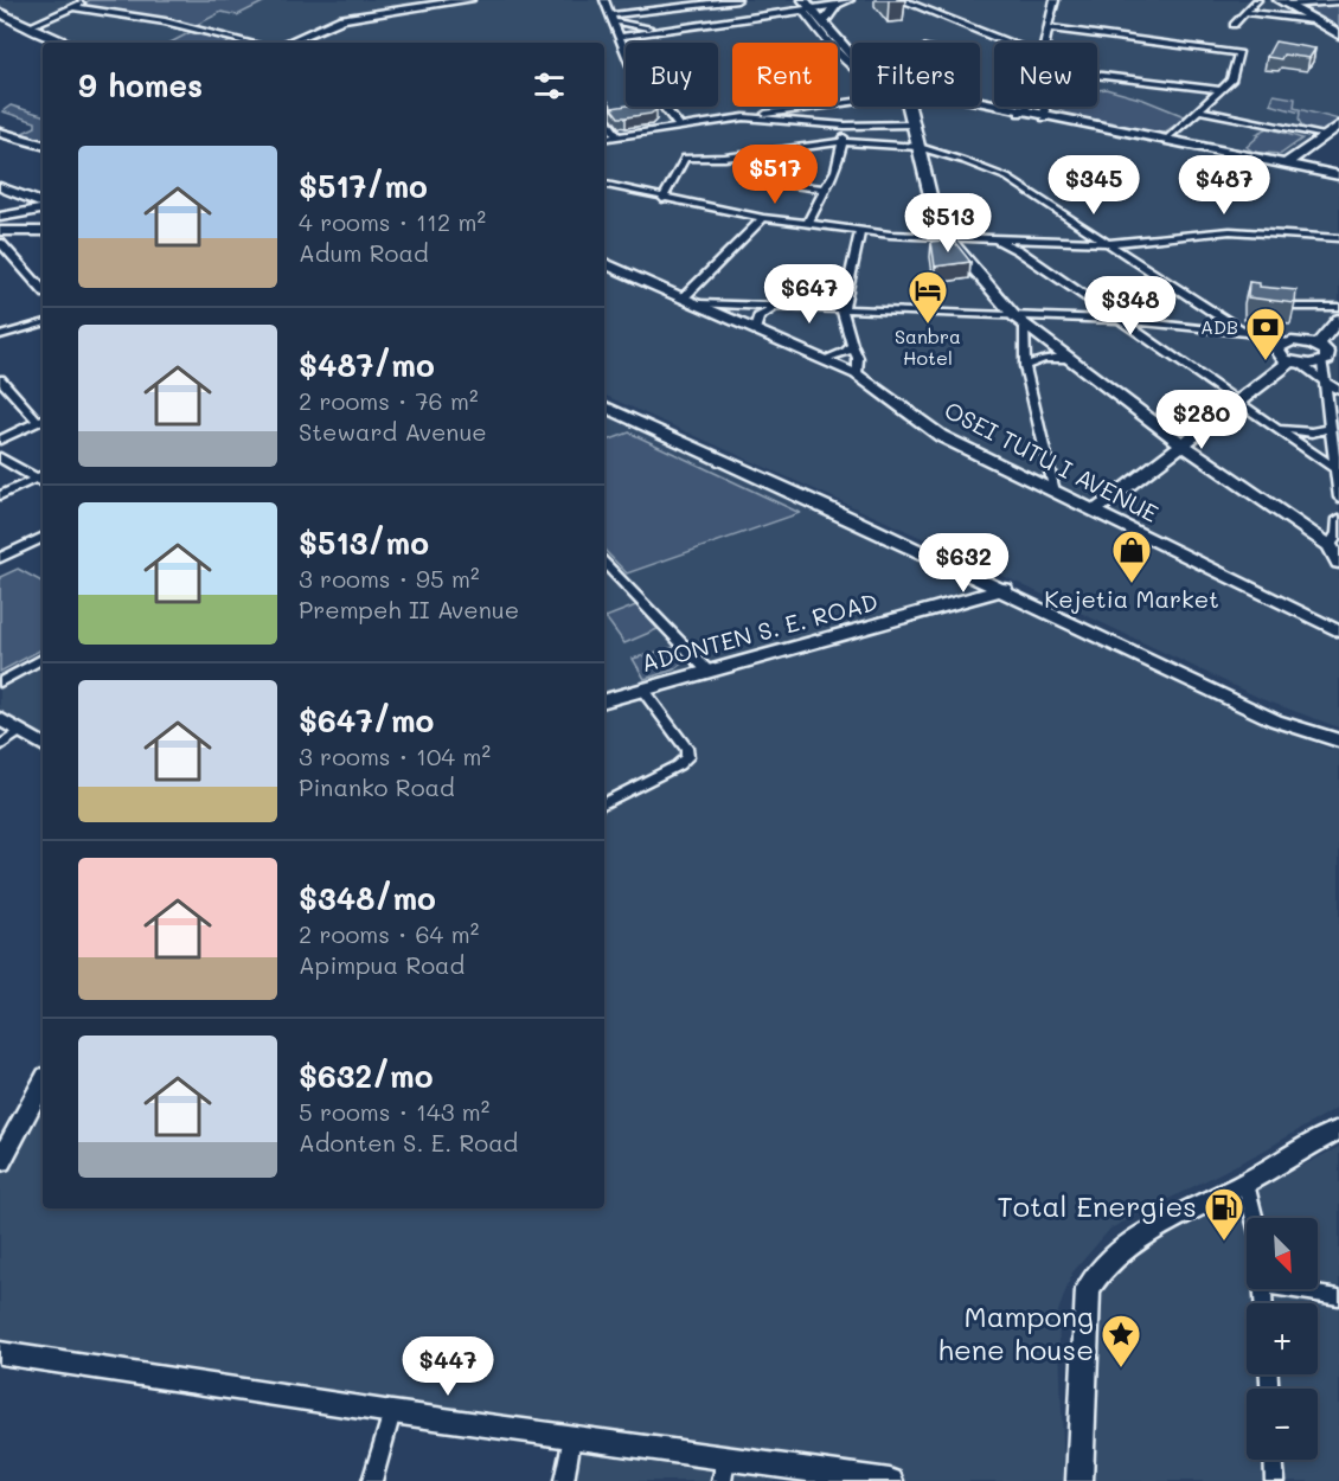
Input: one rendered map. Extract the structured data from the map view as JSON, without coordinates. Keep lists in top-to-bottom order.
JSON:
{
  "streets": {
    "street": ["OSEI TUTU I AVENUE", "ADONTEN S. E. ROAD"]
  },
  "places": {
    "hotel": ["Sanbra Hotel"],
    "bank": ["ADB"],
    "shop": ["Kejetia Market"],
    "fuel station": ["Total Energies"],
    "place": ["Mampong hene house"]
  },
  "north": "bottom right",
  "page": {
    "chip": [
      "Buy",
      "Rent",
      "Filters",
      "New"
    ],
    "heading": "9 homes",
    "list": [
      {
        "name": "$517/mo",
        "note": "4 rooms · 112 m² · Adum Road"
      },
      {
        "name": "$487/mo",
        "note": "2 rooms · 76 m² · Steward Avenue"
      },
      {
        "name": "$513/mo",
        "note": "3 rooms · 95 m² · Prempeh II Avenue"
      },
      {
        "name": "$647/mo",
        "note": "3 rooms · 104 m² · Pinanko Road"
      },
      {
        "name": "$348/mo",
        "note": "2 rooms · 64 m² · Apimpua Road"
      },
      {
        "name": "$632/mo",
        "note": "5 rooms · 143 m² · Adonten S. E. Road"
      }
    ],
    "price": [
      "$517",
      "$345",
      "$487",
      "$513",
      "$647",
      "$348",
      "$280",
      "$632",
      "$447"
    ],
    "map_buttons": ["+", "−"]
  }
}
